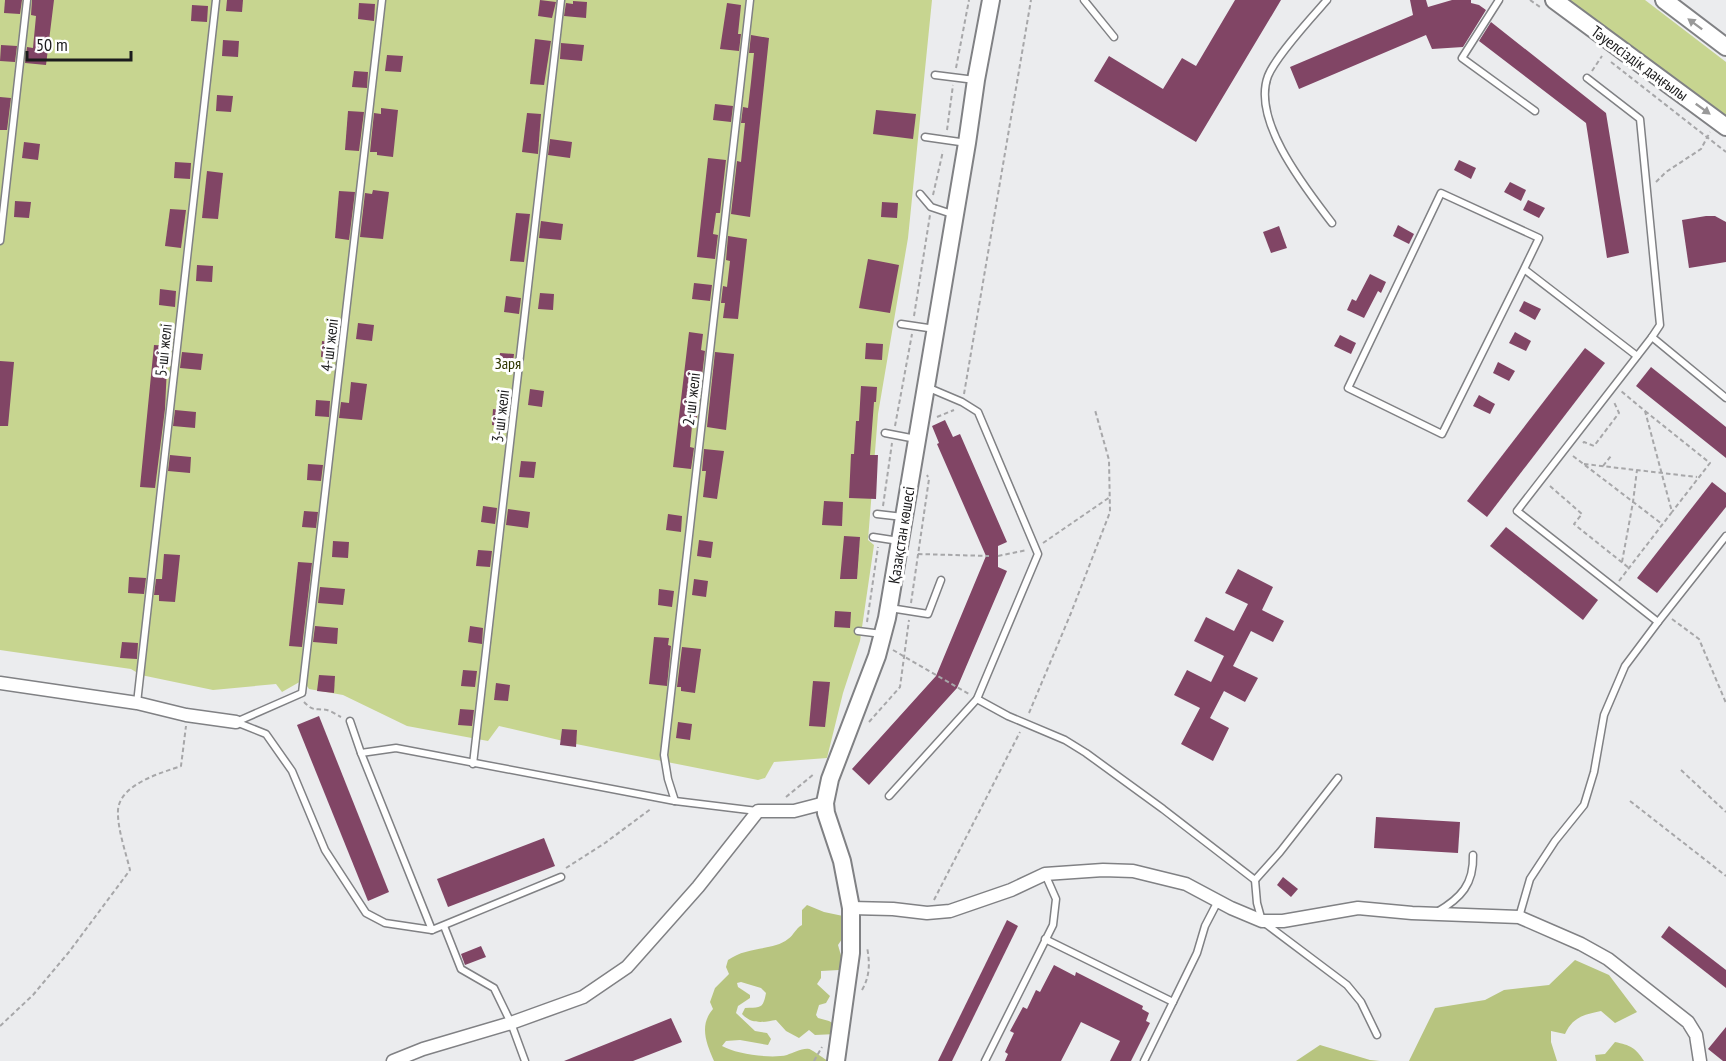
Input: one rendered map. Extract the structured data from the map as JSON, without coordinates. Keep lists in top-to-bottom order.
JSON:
{
  "streets": {
    "street": ["Тәуелсіздік даңғылы", "Қазақстан көшесі"],
    "lane": [
      "4-ші желі",
      "5-ші желі",
      "2-ші желі",
      "3-ші желі"
    ]
  },
  "parks": ["Заря"],
  "scale_bar": "50 m"
}
